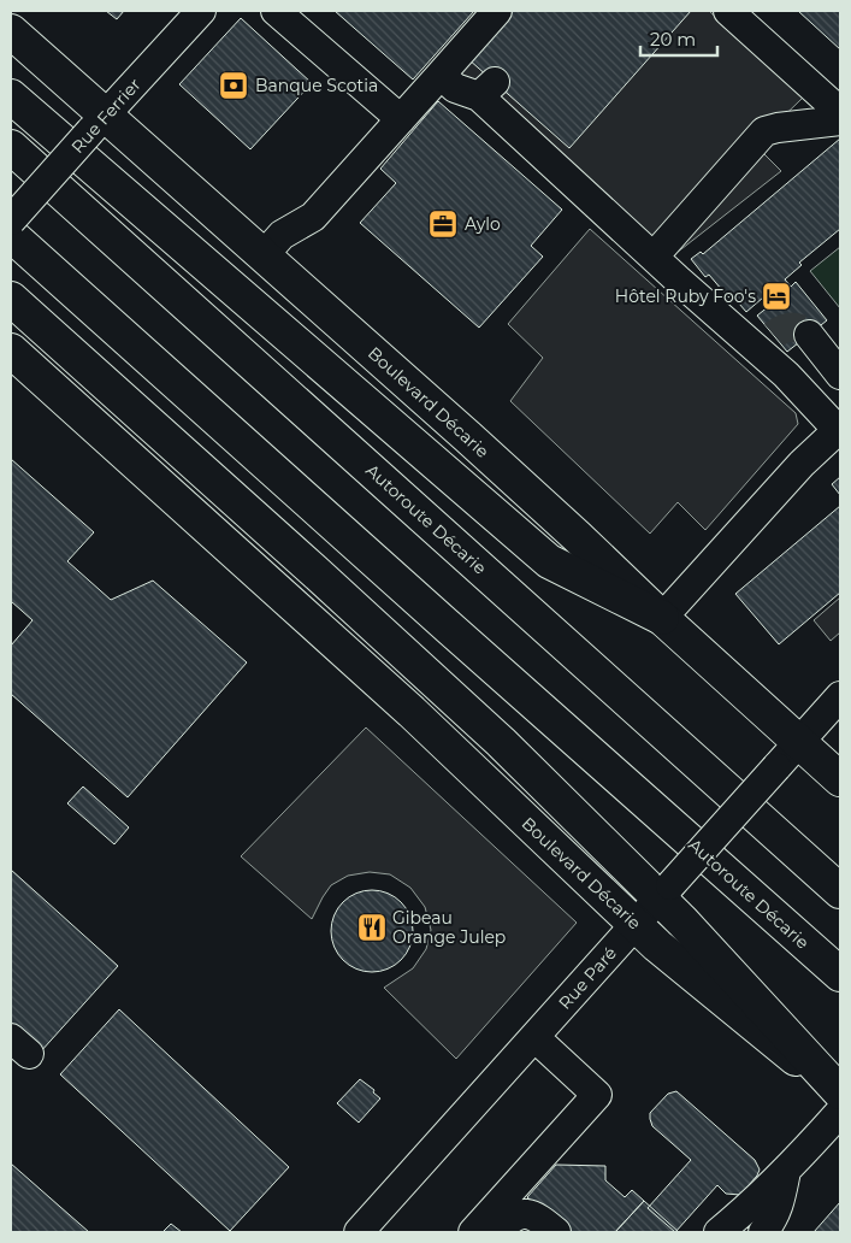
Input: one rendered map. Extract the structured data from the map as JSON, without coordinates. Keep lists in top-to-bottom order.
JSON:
{
  "streets": {
    "main road": ["Boulevard Décarie", "Autoroute Décarie"],
    "street": ["Rue Ferrier", "Rue Paré"]
  },
  "crossings": [
    ["Rue Ferrier", "Boulevard Décarie"],
    ["Boulevard Décarie", "Rue Paré"]
  ],
  "places": {
    "bank": ["Banque Scotia"],
    "office": ["Aylo"],
    "hotel": ["Hôtel Ruby Foo's"],
    "restaurant": ["Gibeau Orange Julep"]
  },
  "scale_bar": "20 m"
}
